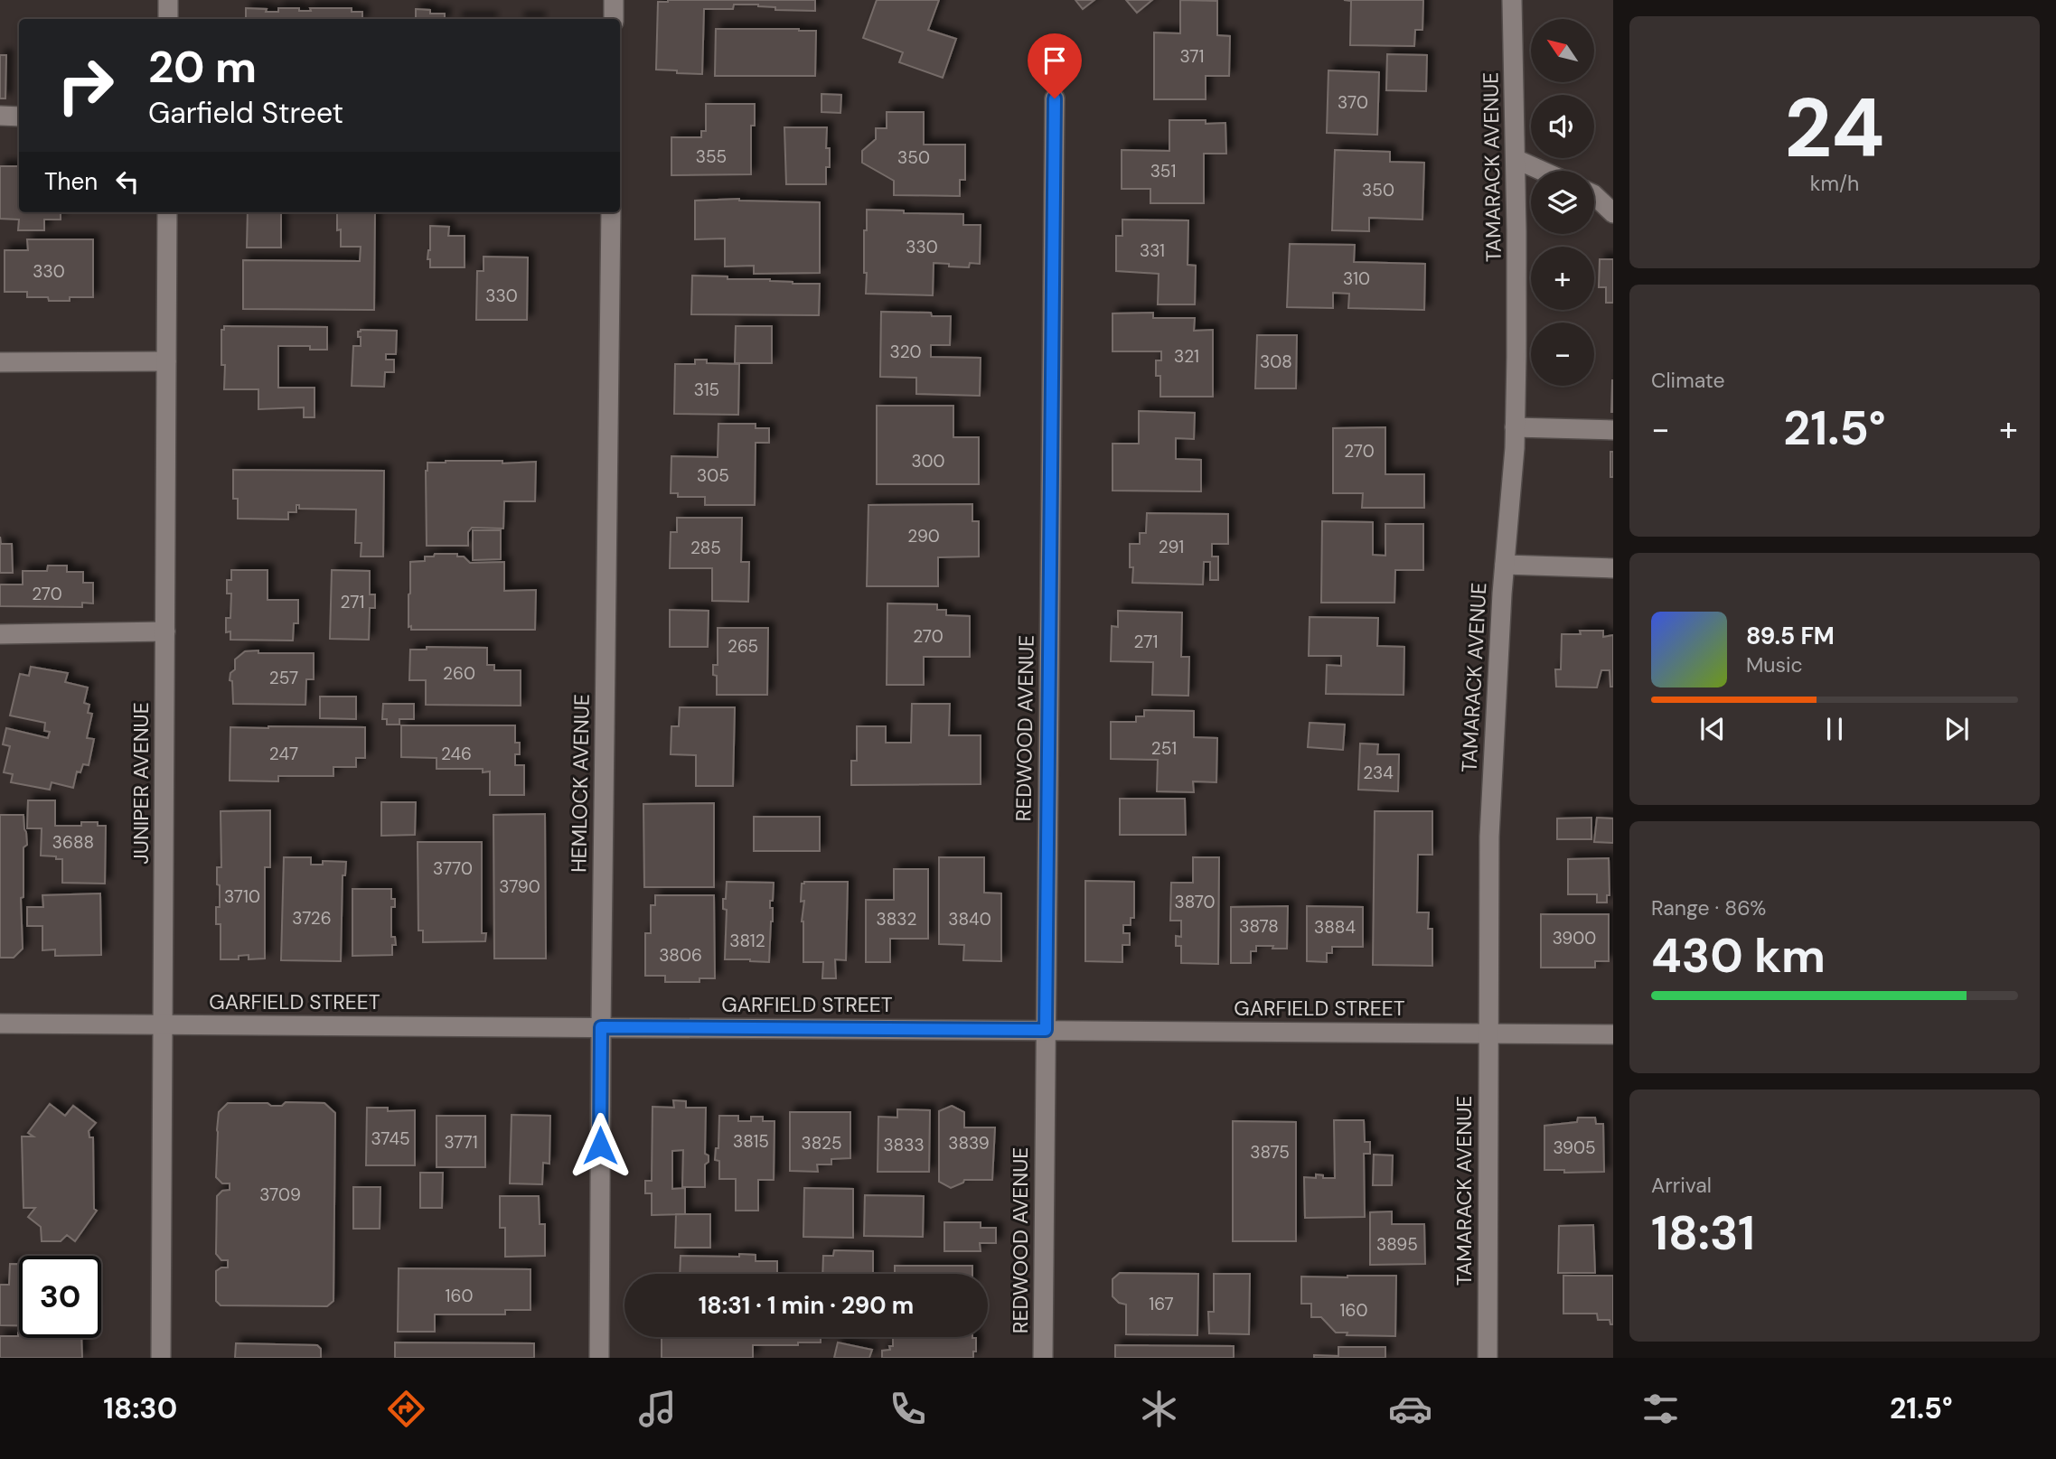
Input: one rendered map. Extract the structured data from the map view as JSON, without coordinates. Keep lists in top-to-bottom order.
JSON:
{
  "streets": {
    "street": [
      "TAMARACK AVENUE",
      "REDWOOD AVENUE",
      "JUNIPER AVENUE",
      "HEMLOCK AVENUE",
      "GARFIELD STREET"
    ]
  },
  "crossings": [
    ["TAMARACK AVENUE", "GARFIELD STREET"],
    ["REDWOOD AVENUE", "GARFIELD STREET"],
    ["JUNIPER AVENUE", "GARFIELD STREET"],
    ["HEMLOCK AVENUE", "GARFIELD STREET"]
  ],
  "house_numbers": [
    "371",
    "370",
    "355",
    "350",
    "351",
    "350",
    "330",
    "331",
    "330",
    "310",
    "330",
    "320",
    "321",
    "308",
    "315",
    "270",
    "300",
    "305",
    "290",
    "291",
    "285",
    "270",
    "271",
    "270",
    "271",
    "265",
    "260",
    "257",
    "251",
    "247",
    "246",
    "234",
    "3688",
    "3770",
    "3790",
    "3710",
    "3870",
    "3726",
    "3832",
    "3840",
    "3878",
    "3884",
    "3900",
    "3812",
    "3806",
    "3745",
    "3815",
    "3771",
    "3825",
    "3839",
    "3833",
    "3905",
    "3875",
    "3709",
    "3895",
    "160",
    "167",
    "160"
  ],
  "north": "top left",
  "page": {
    "tile": [
      ["24", "km/h"],
      "Climate",
      ["Range · 86%", "430 km"],
      ["Arrival", "18:31"]
    ],
    "map_buttons": ["+", "−"],
    "turn": ["20 m", "Garfield Street"],
    "then": "Then",
    "heat": ["−", "21.5°", "+"],
    "song": ["89.5 FM", "Music"],
    "limit": "30",
    "trip": "18:31 · 1 min · 290 m",
    "tabs": ["18:30", "21.5°"]
  }
}
